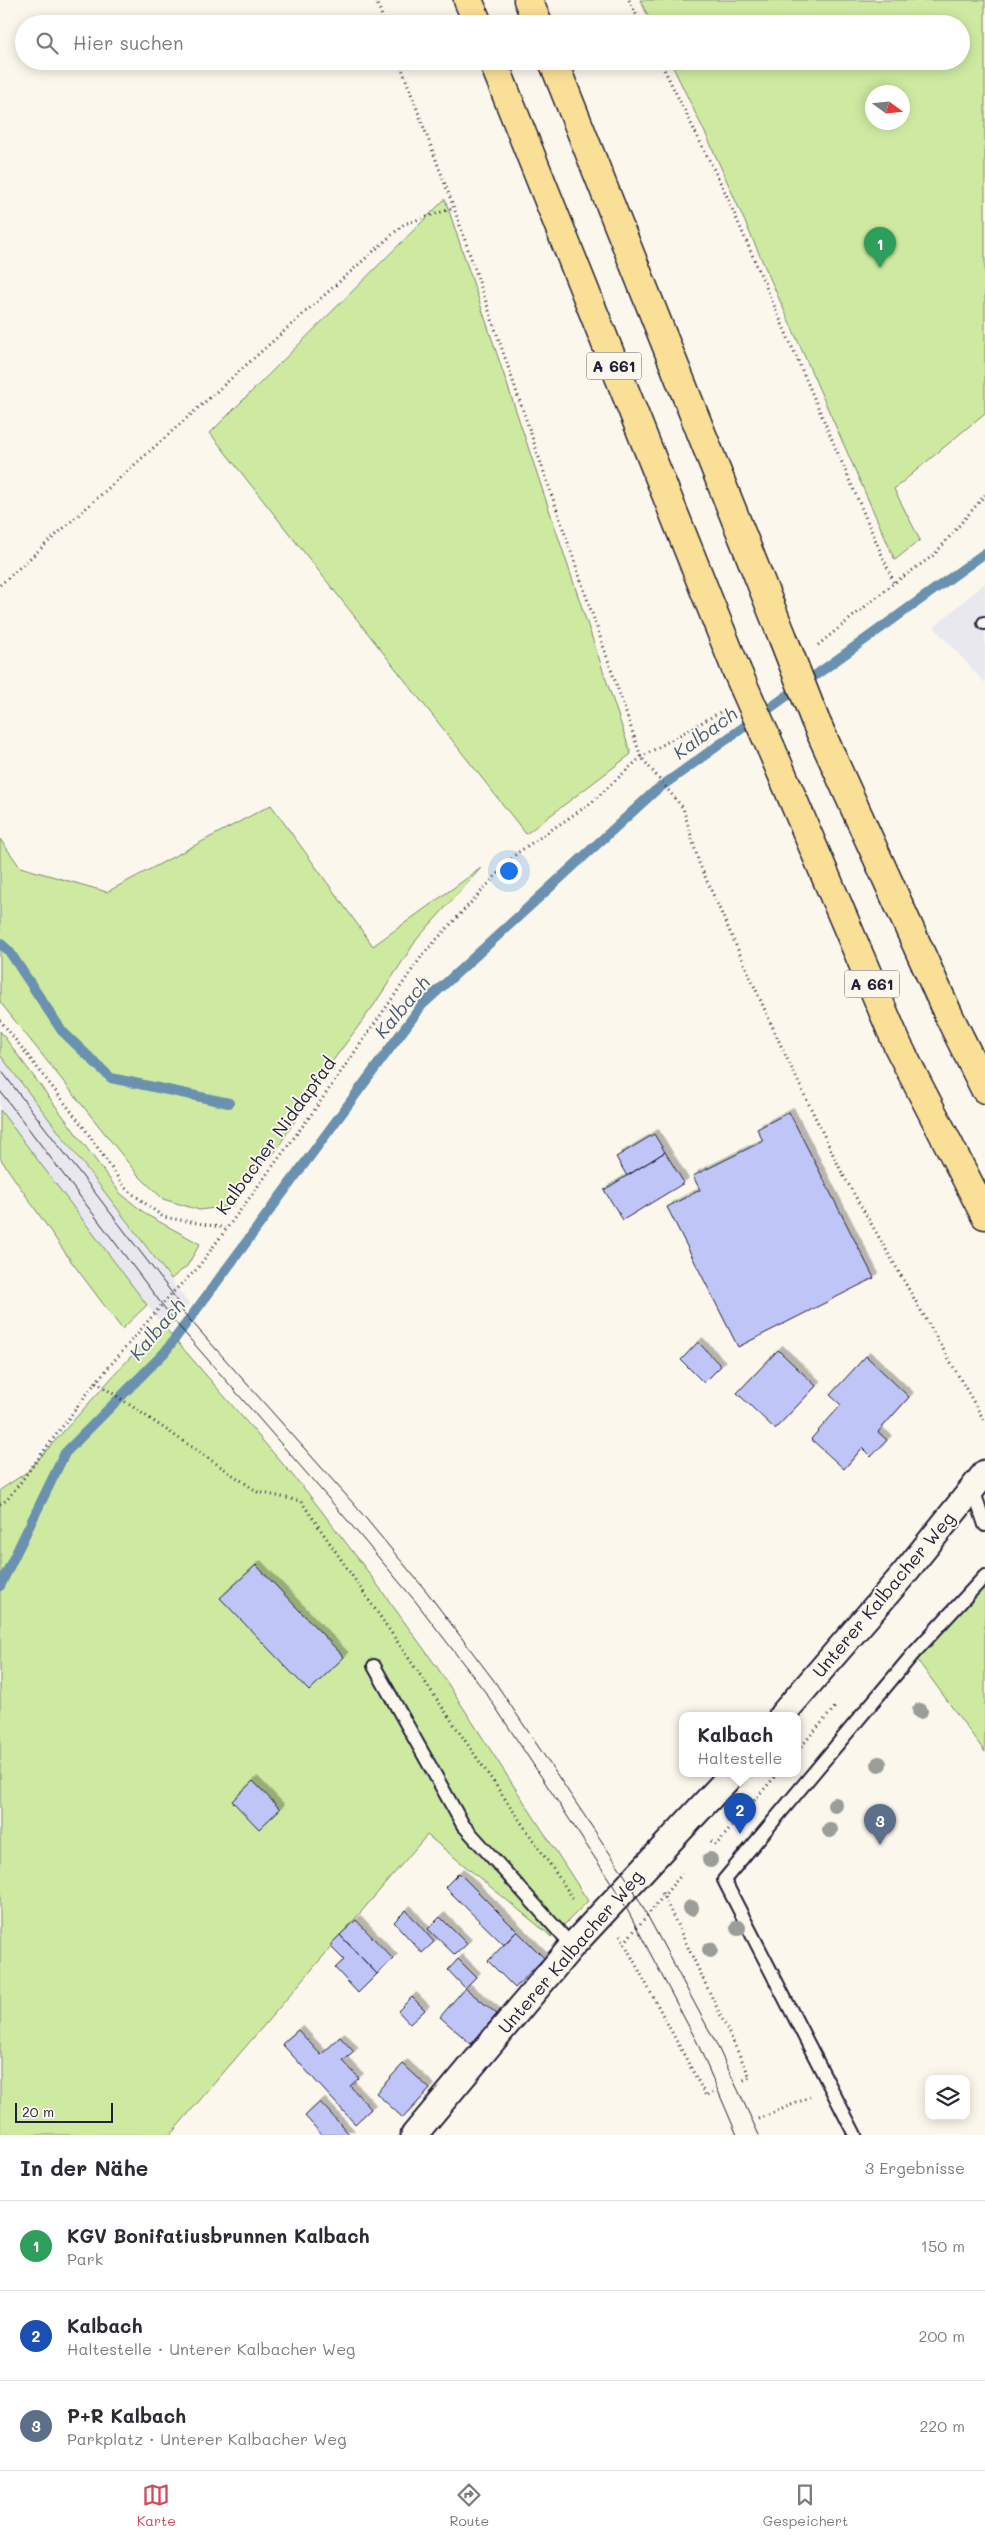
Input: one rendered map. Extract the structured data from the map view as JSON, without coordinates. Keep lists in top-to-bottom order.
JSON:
{
  "streets": {
    "highway": ["A 661"],
    "street": ["Unterer Kalbacher Weg"],
    "path": ["Kalbacher Niddapfad"]
  },
  "water": ["Kalbach"],
  "scale_bar": "20 m",
  "north": "right",
  "page": {
    "search": "Hier suchen",
    "pins": ["1", "2", "3"],
    "popup": ["Kalbach", "Haltestelle"],
    "scale": "20 m",
    "heading": ["In der Nähe", "3 Ergebnisse"],
    "list": [
      {
        "mark": "1",
        "name": "KGV Bonifatiusbrunnen Kalbach",
        "note": "Park",
        "value": "150 m"
      },
      {
        "mark": "2",
        "name": "Kalbach",
        "note": "Haltestelle · Unterer Kalbacher Weg",
        "value": "200 m"
      },
      {
        "mark": "3",
        "name": "P+R Kalbach",
        "note": "Parkplatz · Unterer Kalbacher Weg",
        "value": "220 m"
      }
    ],
    "nav": ["Karte", "Route", "Gespeichert"]
  }
}
